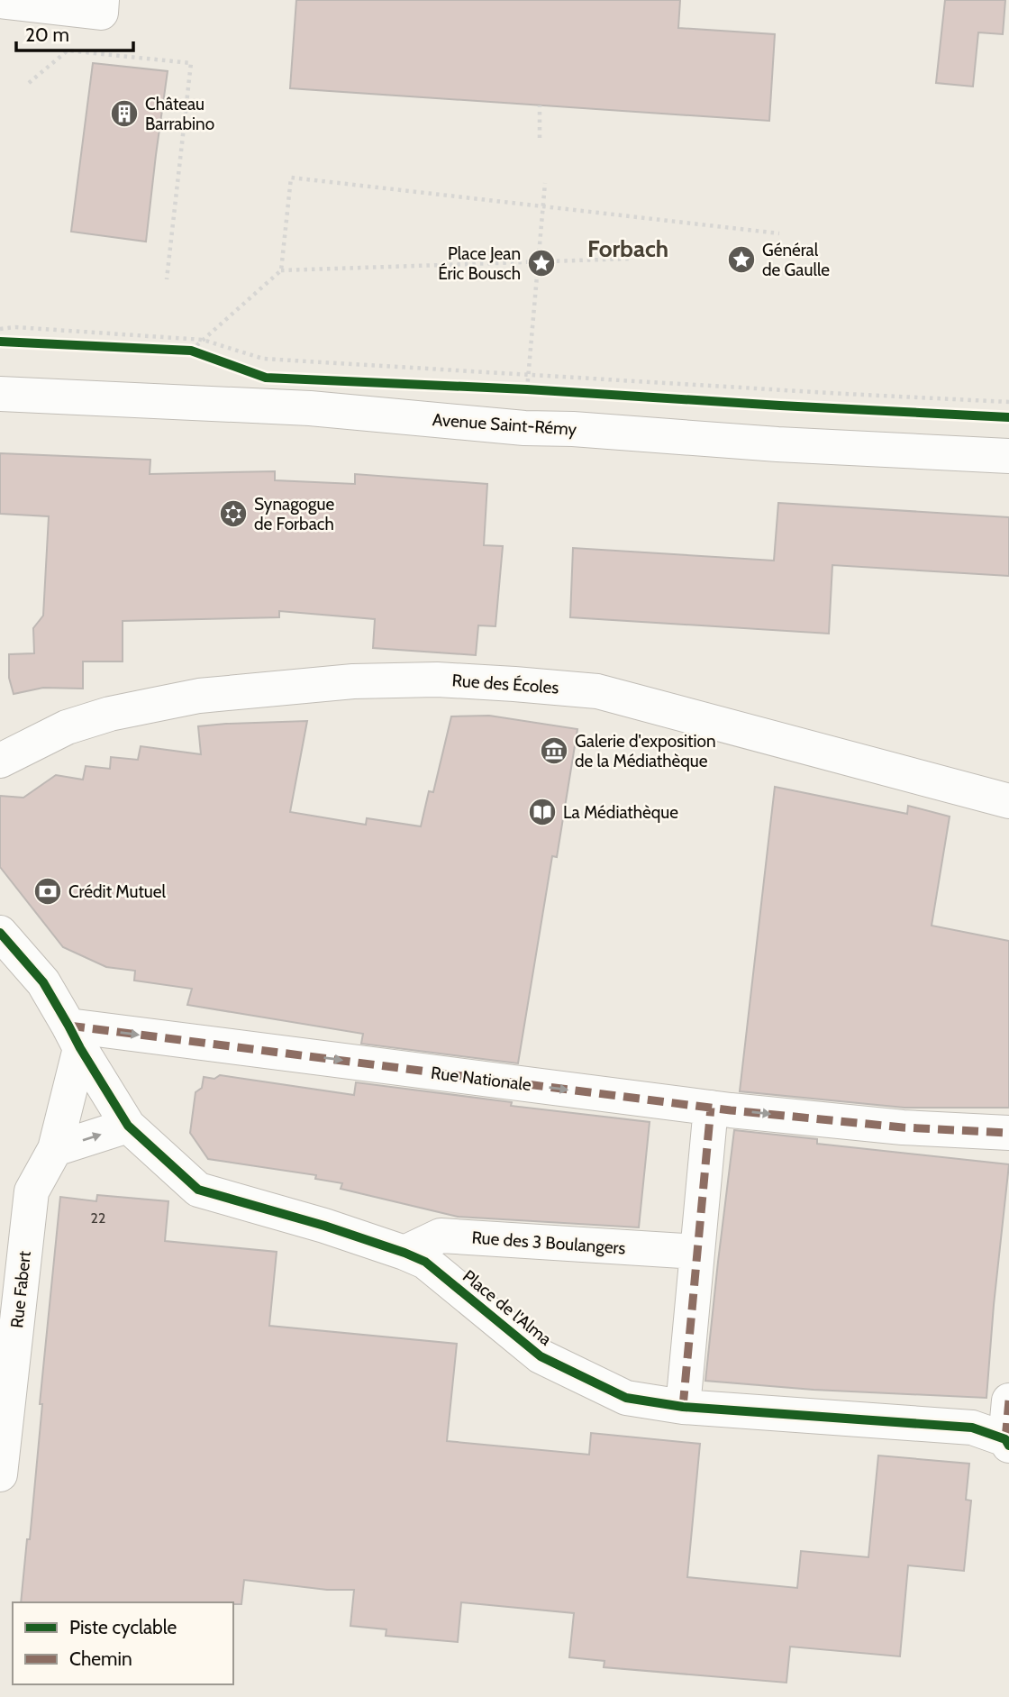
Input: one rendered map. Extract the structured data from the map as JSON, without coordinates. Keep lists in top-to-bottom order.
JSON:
{
  "streets": {
    "street": [
      "Avenue Saint-Rémy",
      "Rue des Écoles",
      "Rue Nationale",
      "Rue des 3 Boulangers",
      "Rue Fabert",
      "Place de l'Alma"
    ]
  },
  "crossings": [
    ["Rue Nationale", "Rue Fabert"],
    ["Rue Nationale", "Place de l'Alma"],
    ["Rue des 3 Boulangers", "Place de l'Alma"],
    ["Rue Fabert", "Place de l'Alma"]
  ],
  "one_way": ["Rue Nationale"],
  "districts": ["Forbach"],
  "places": {
    "building": ["Château Barrabino"],
    "place": ["Général de Gaulle", "Place Jean Éric Bousch"],
    "synagogue": ["Synagogue de Forbach"],
    "museum": ["Galerie d'exposition de la Médiathèque"],
    "library": ["La Médiathèque"],
    "bank": ["Crédit Mutuel"]
  },
  "house_numbers": ["22"],
  "legend": ["Piste cyclable", "Chemin"],
  "scale_bar": "20 m"
}
